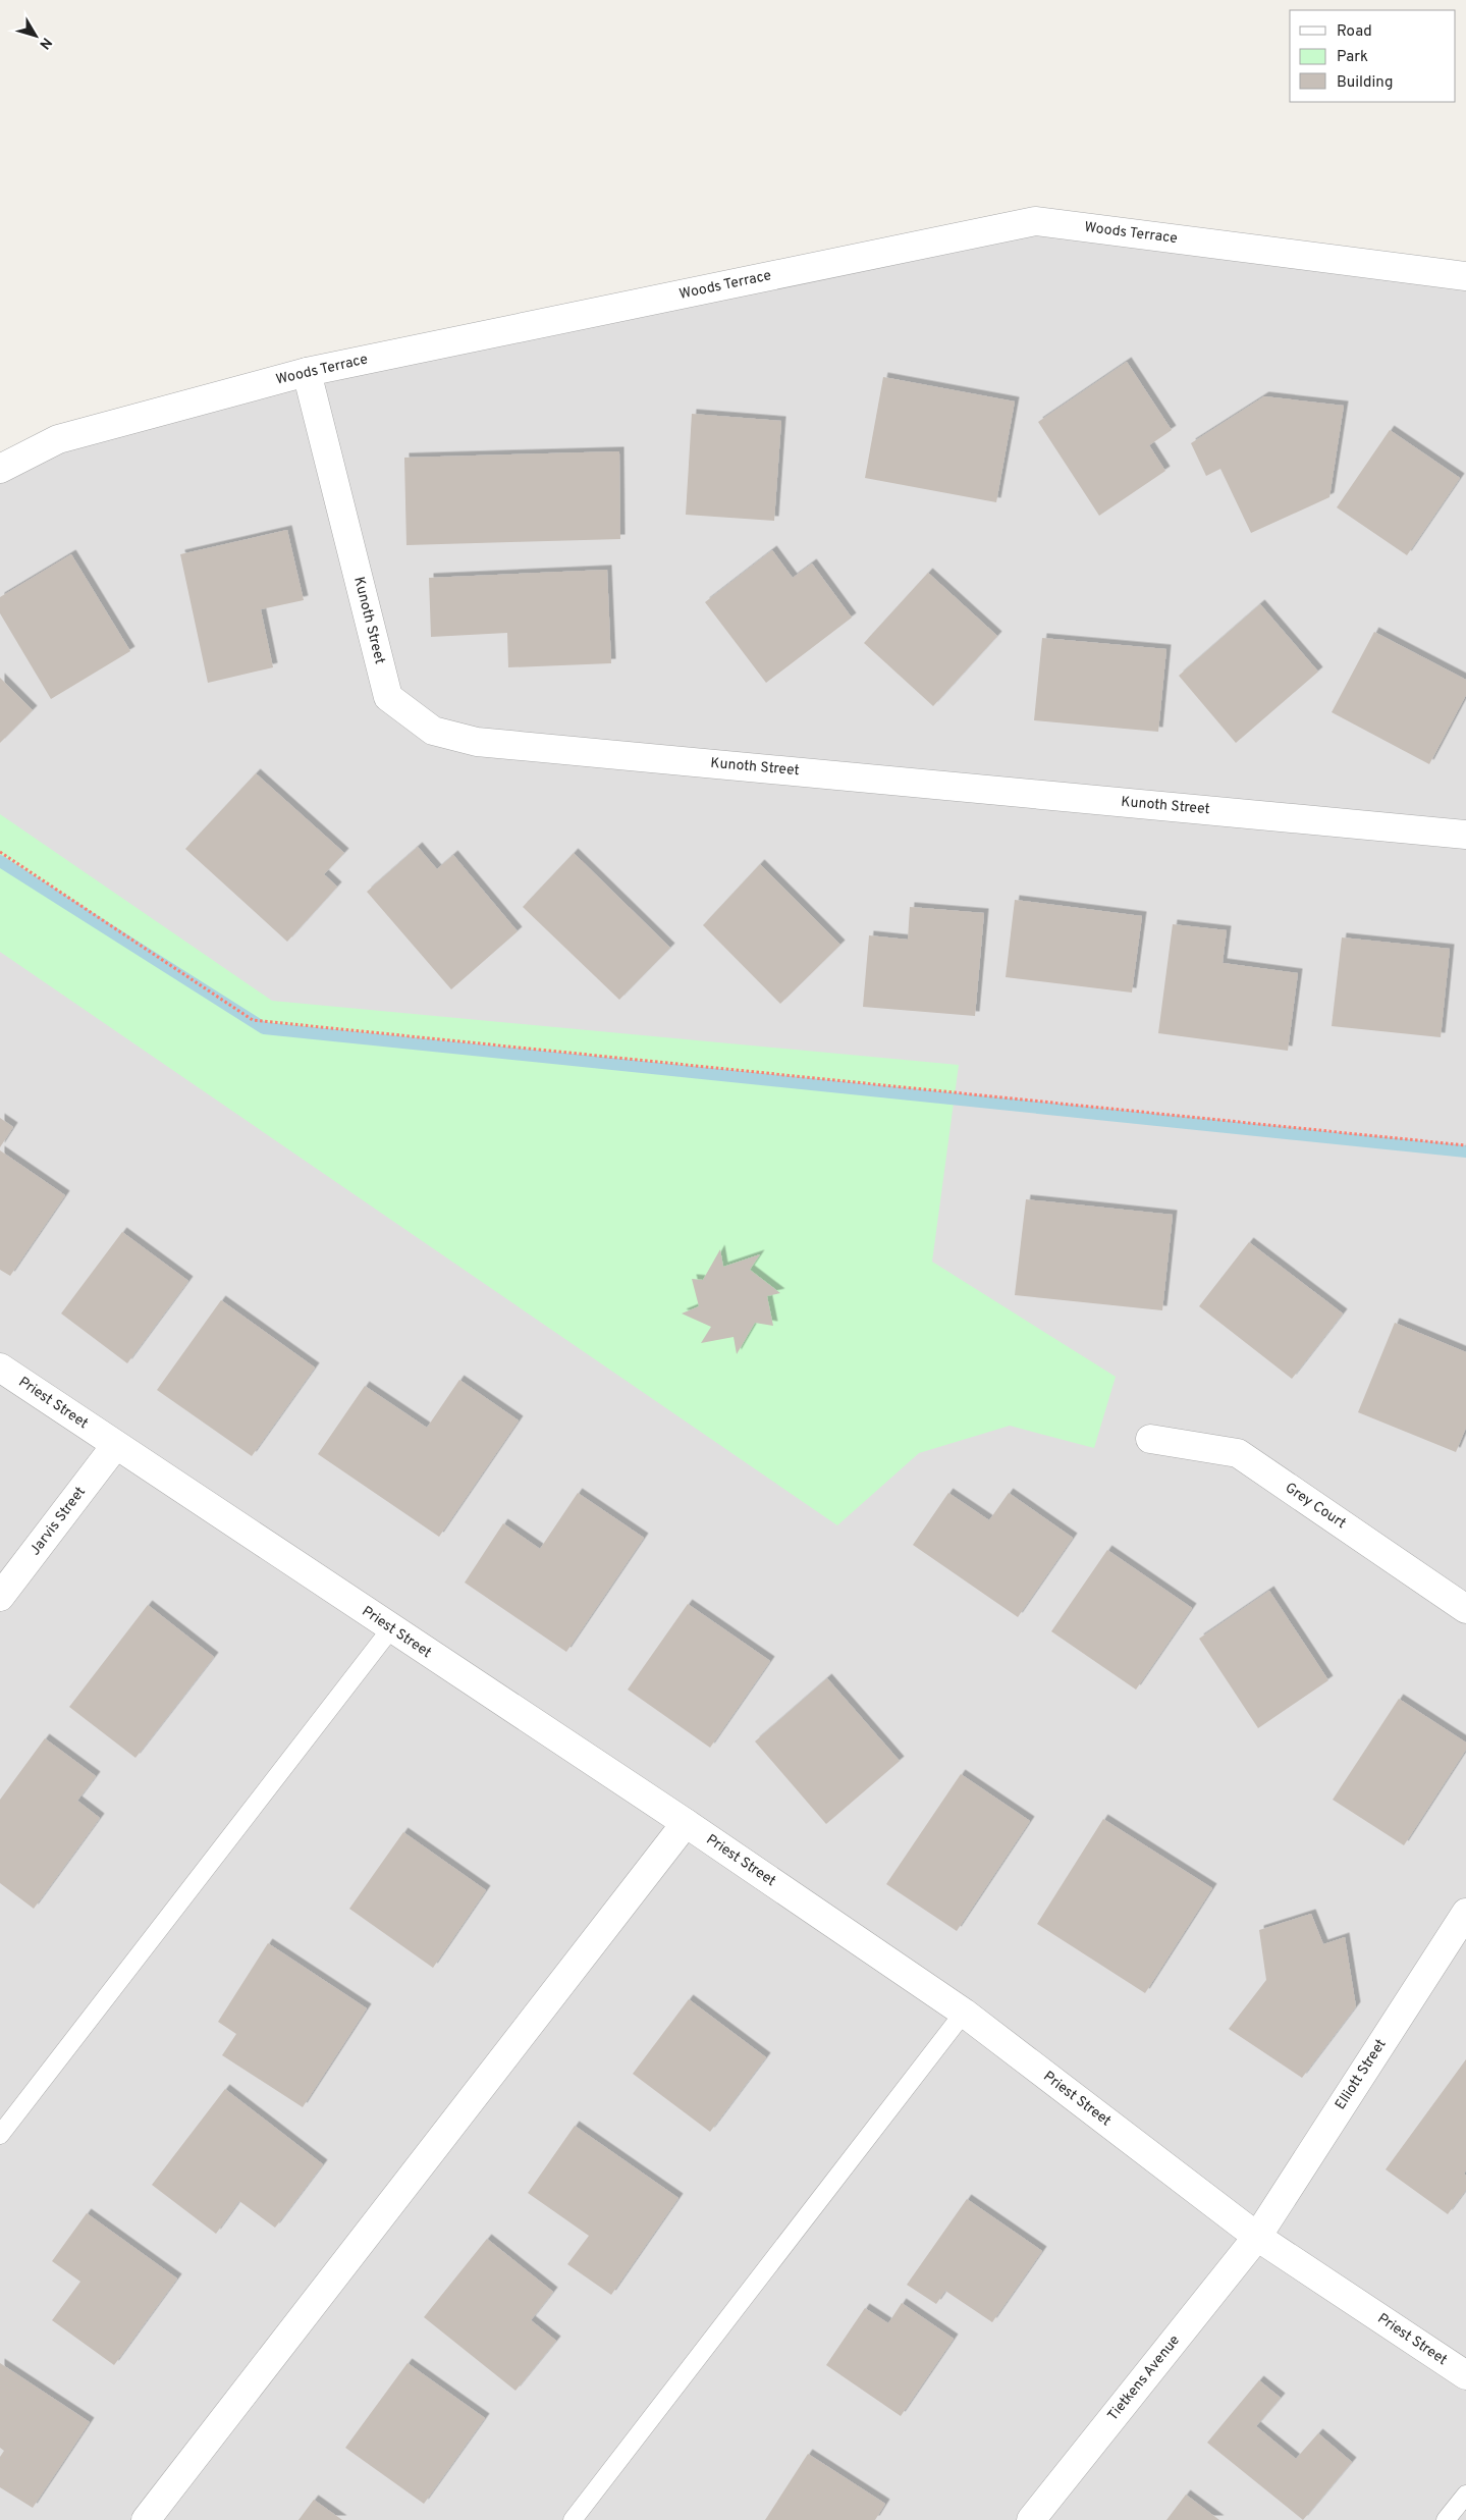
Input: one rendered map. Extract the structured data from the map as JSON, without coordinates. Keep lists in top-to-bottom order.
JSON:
{
  "streets": {
    "street": [
      "Woods Terrace",
      "Kunoth Street",
      "Priest Street",
      "Grey Court",
      "Jarvis Street",
      "Elliott Street",
      "Tietkens Avenue"
    ]
  },
  "crossings": [
    ["Woods Terrace", "Kunoth Street"],
    ["Priest Street", "Jarvis Street"],
    ["Priest Street", "Elliott Street"],
    ["Priest Street", "Tietkens Avenue"],
    ["Elliott Street", "Tietkens Avenue"]
  ],
  "legend": ["Road", "Park", "Building"],
  "north": "bottom right"
}
